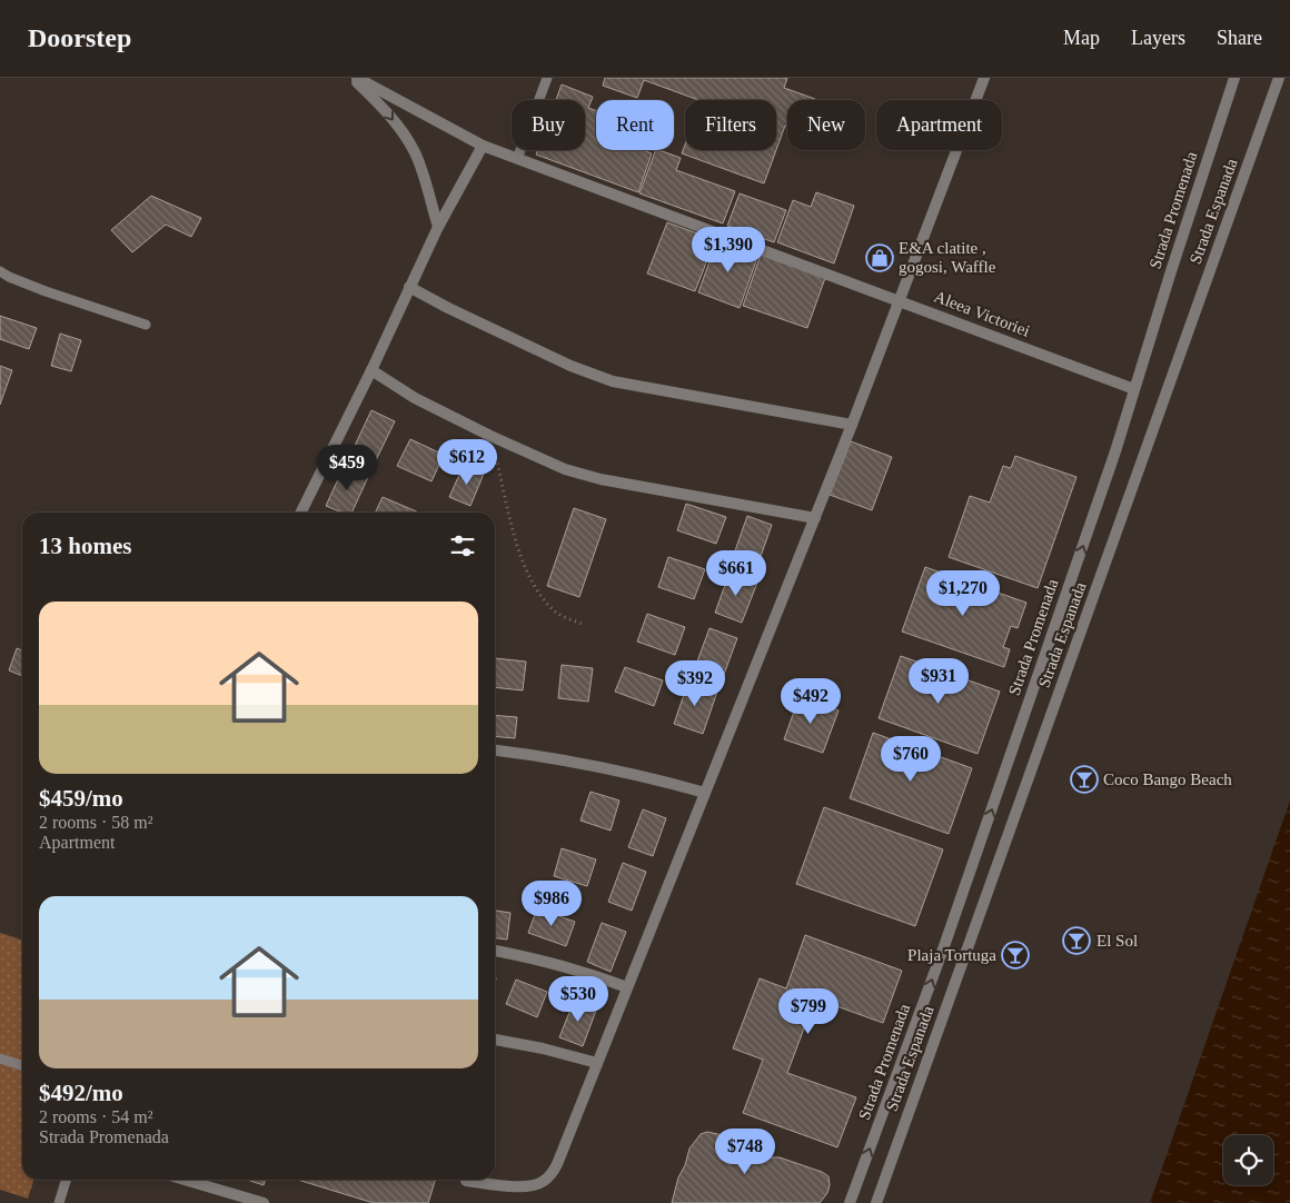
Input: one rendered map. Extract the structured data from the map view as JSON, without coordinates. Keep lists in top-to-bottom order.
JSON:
{
  "streets": {
    "street": ["Strada Promenada", "Strada Espanada", "Aleea Victoriei"]
  },
  "crossings": [
    ["Strada Promenada", "Aleea Victoriei"]
  ],
  "one_way": ["Strada Promenada"],
  "places": {
    "shop": ["E&A clatite , gogosi, Waffle"],
    "bar": ["Coco Bango Beach", "El Sol", "Plaja Tortuga"]
  },
  "page": {
    "header": "Doorstep",
    "nav": ["Map", "Layers", "Share"],
    "chip": [
      "Buy",
      "Rent",
      "Filters",
      "New",
      "Apartment"
    ],
    "price": [
      "$1,390",
      "$612",
      "$459",
      "$661",
      "$1,270",
      "$931",
      "$392",
      "$492",
      "$760",
      "$986",
      "$530",
      "$799",
      "$748"
    ],
    "heading": "13 homes",
    "list": [
      {
        "name": "$459/mo",
        "note": "2 rooms · 58 m² · Apartment"
      },
      {
        "name": "$492/mo",
        "note": "2 rooms · 54 m² · Strada Promenada"
      }
    ]
  }
}
